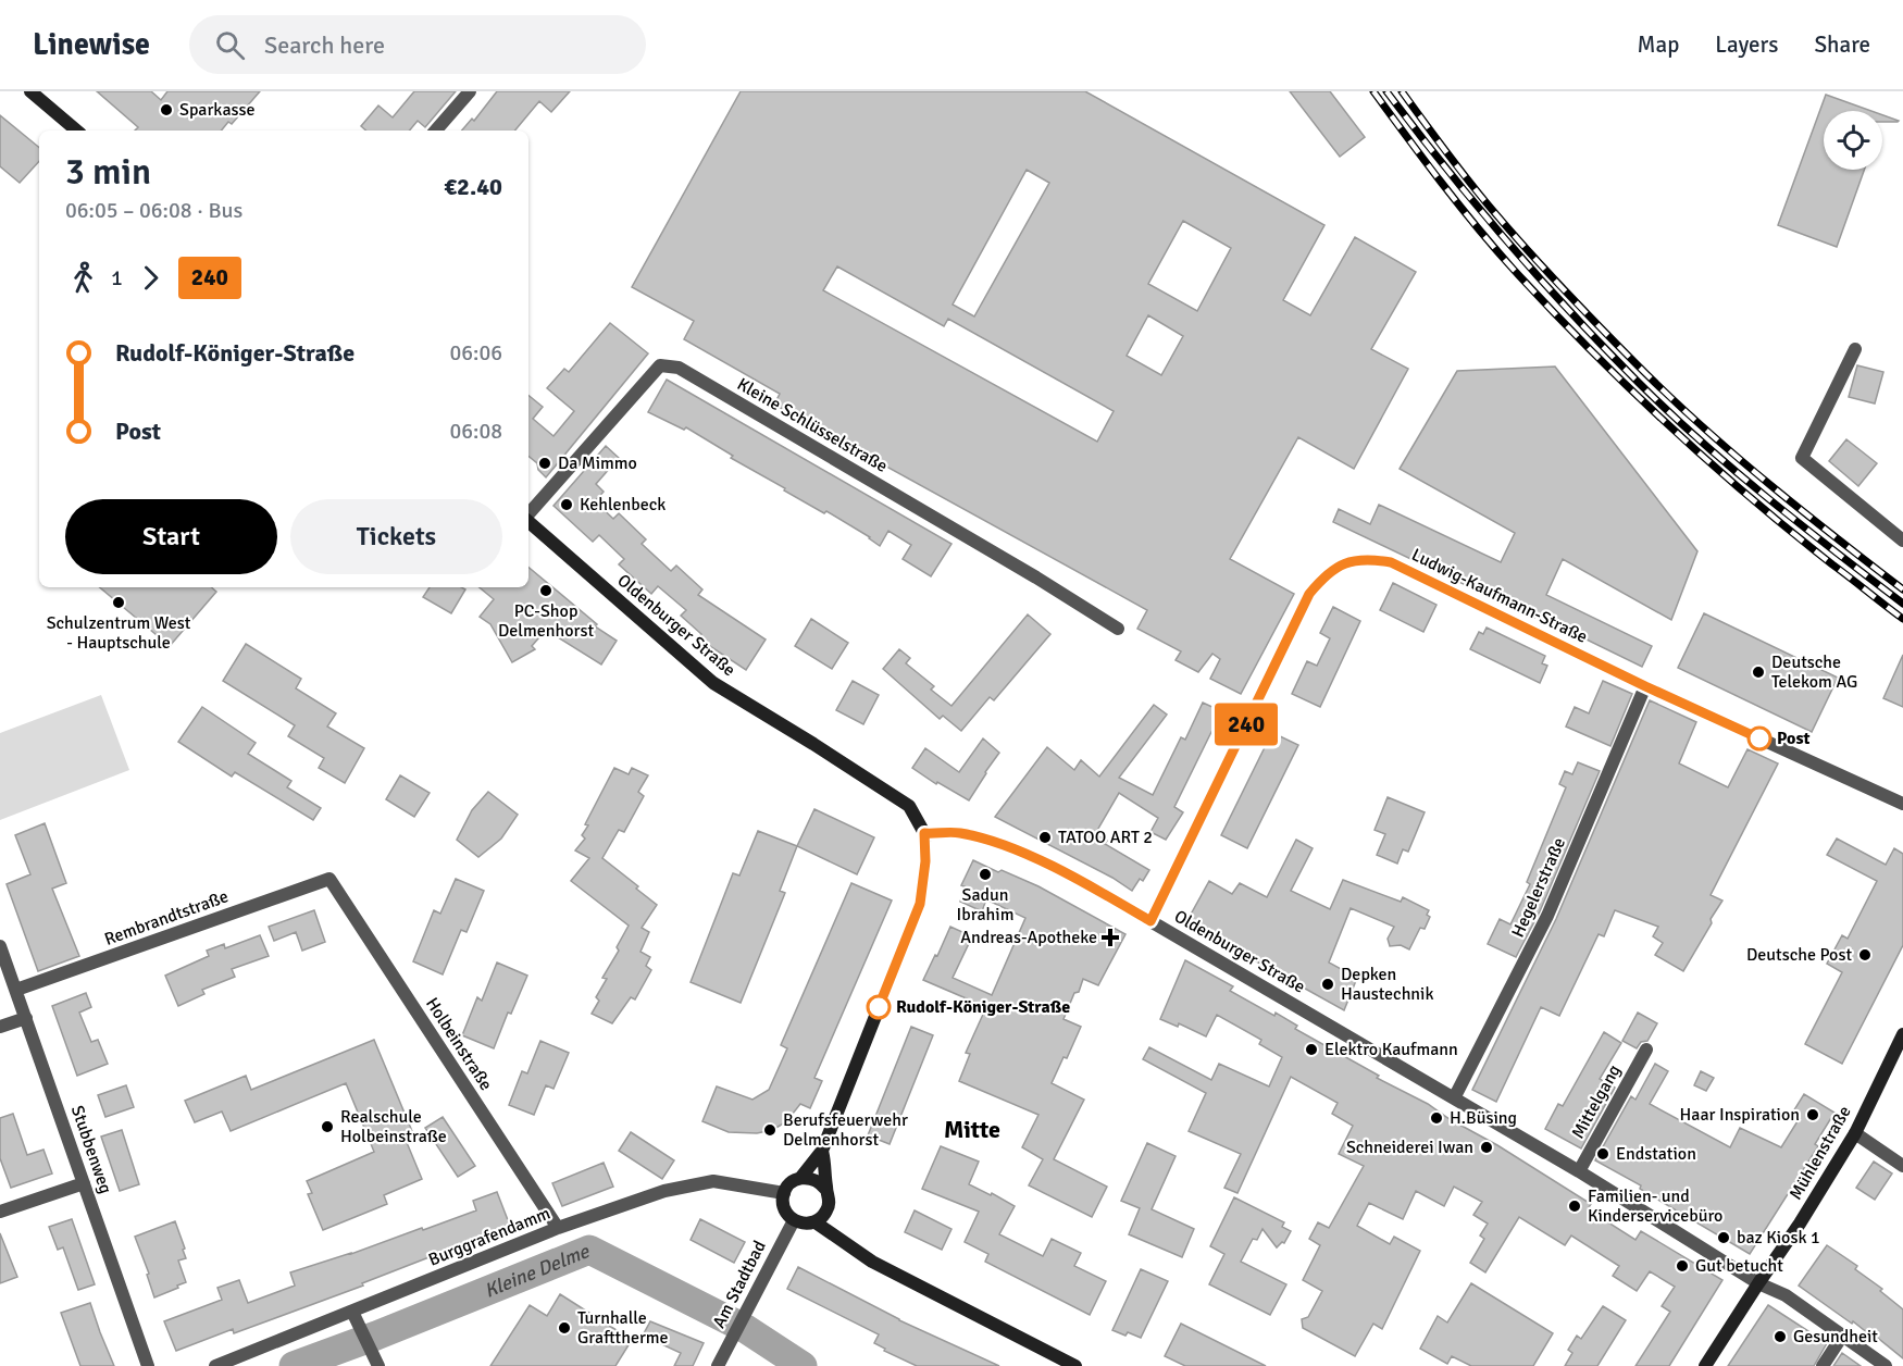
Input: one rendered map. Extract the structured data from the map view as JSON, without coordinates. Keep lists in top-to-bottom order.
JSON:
{
  "streets": {
    "main road": ["Oldenburger Straße", "Mühlenstraße"],
    "street": [
      "Kleine Schlüsselstraße",
      "Ludwig-Kaufmann-Straße",
      "Hegelerstraße",
      "Rembrandtstraße",
      "Holbeinstraße",
      "Mittelgang",
      "Stubbenweg",
      "Burggrafendamm",
      "Am Stadtbad"
    ]
  },
  "crossings": [
    ["Ludwig-Kaufmann-Straße", "Oldenburger Straße"],
    ["Ludwig-Kaufmann-Straße", "Hegelerstraße"],
    ["Oldenburger Straße", "Hegelerstraße"],
    ["Oldenburger Straße", "Mittelgang"],
    ["Oldenburger Straße", "Mühlenstraße"],
    ["Rembrandtstraße", "Holbeinstraße"],
    ["Rembrandtstraße", "Stubbenweg"],
    ["Holbeinstraße", "Burggrafendamm"],
    ["Burggrafendamm", "Am Stadtbad"]
  ],
  "districts": ["Mitte"],
  "water": ["Kleine Delme"],
  "places": {
    "other": [
      "Sparkasse",
      "Da Mimmo",
      "Kehlenbeck",
      "PC-Shop Delmenhorst",
      "Schulzentrum West - Hauptschule",
      "Deutsche Telekom AG",
      "Post",
      "TATOO ART 2",
      "Sadun Ibrahim",
      "Deutsche Post",
      "Depken Haustechnik",
      "Rudolf-Königer-Straße",
      "Elektro Kaufmann",
      "Haar Inspiration",
      "H.Büsing",
      "Realschule Holbeinstraße",
      "Berufsfeuerwehr Delmenhorst",
      "Schneiderei Iwan",
      "Endstation",
      "Familien- und Kinderservicebüro",
      "baz Kiosk 1",
      "Gut betucht",
      "Turnhalle Grafttherme",
      "Gesundheit"
    ],
    "health": ["Andreas-Apotheke"]
  },
  "lines": ["bus line 240"],
  "page": {
    "header": "Linewise",
    "search": "Search here",
    "nav": ["Map", "Layers", "Share"],
    "on_map": "240",
    "heading": ["3 min", "06:05 – 06:08 · Bus", "€2.40"],
    "legs": ["1", "240"],
    "list": [
      {
        "name": "Rudolf-Königer-Straße",
        "value": "06:06"
      },
      {
        "name": "Post",
        "value": "06:08"
      }
    ],
    "buttons": ["Start", "Tickets"]
  }
}
